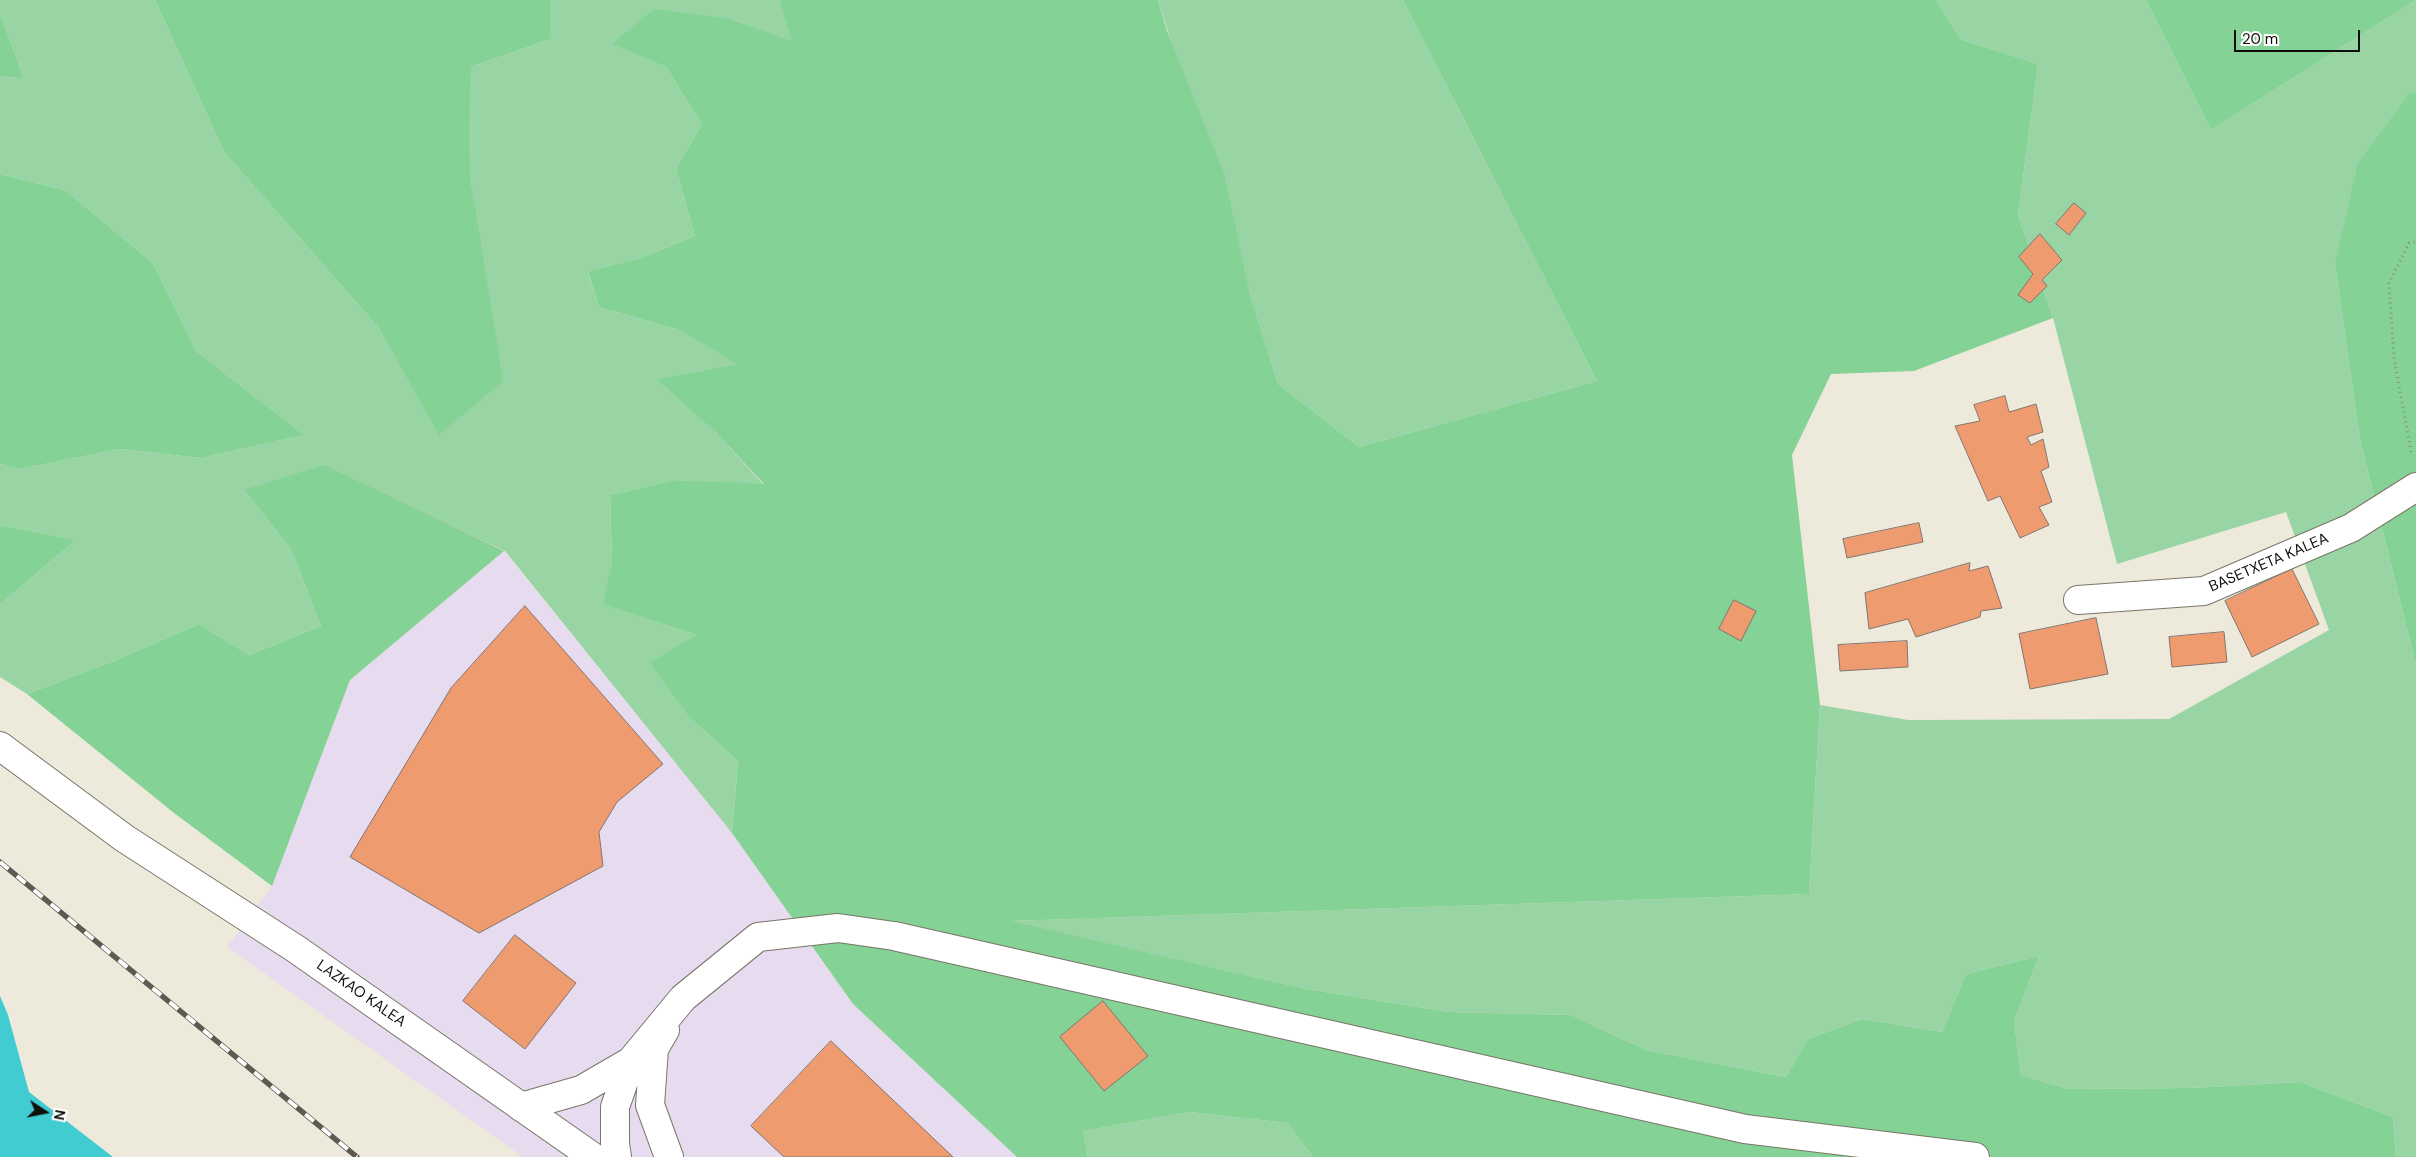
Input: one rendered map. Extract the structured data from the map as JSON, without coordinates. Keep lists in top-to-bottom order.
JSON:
{
  "streets": {
    "street": ["BASETXETA KALEA", "LAZKAO KALEA"]
  },
  "scale_bar": "20 m",
  "north": "right"
}
